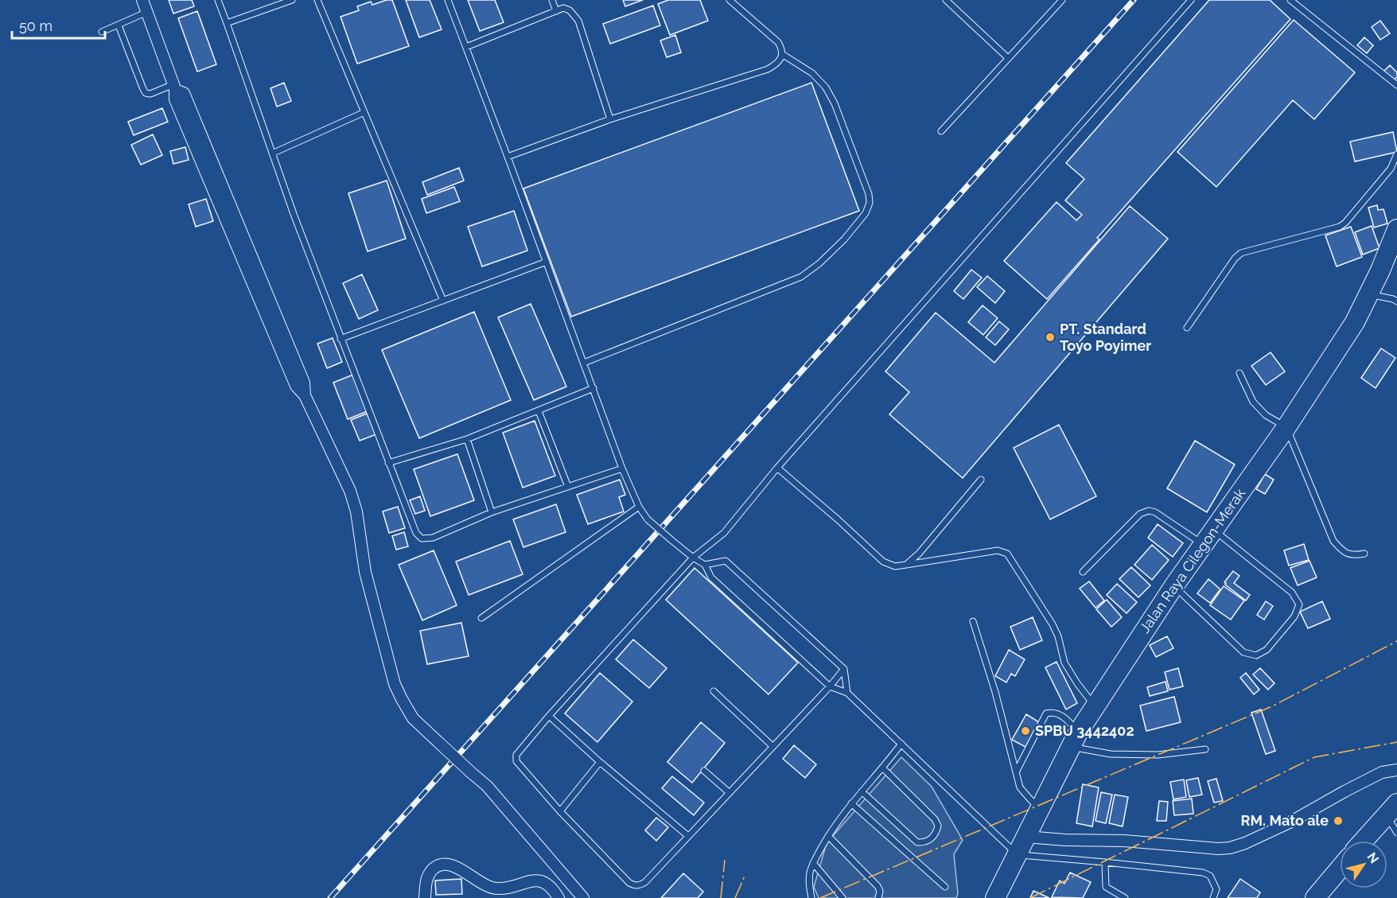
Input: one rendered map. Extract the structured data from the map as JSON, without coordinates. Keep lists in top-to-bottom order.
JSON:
{
  "streets": {
    "highway": ["Jalan Raya Cilegon-Merak"]
  },
  "places": ["PT. Standard Toyo Poyimer", "SPBU 3442402", "RM. Mato ale"],
  "scale_bar": "50 m",
  "north": "top right"
}
